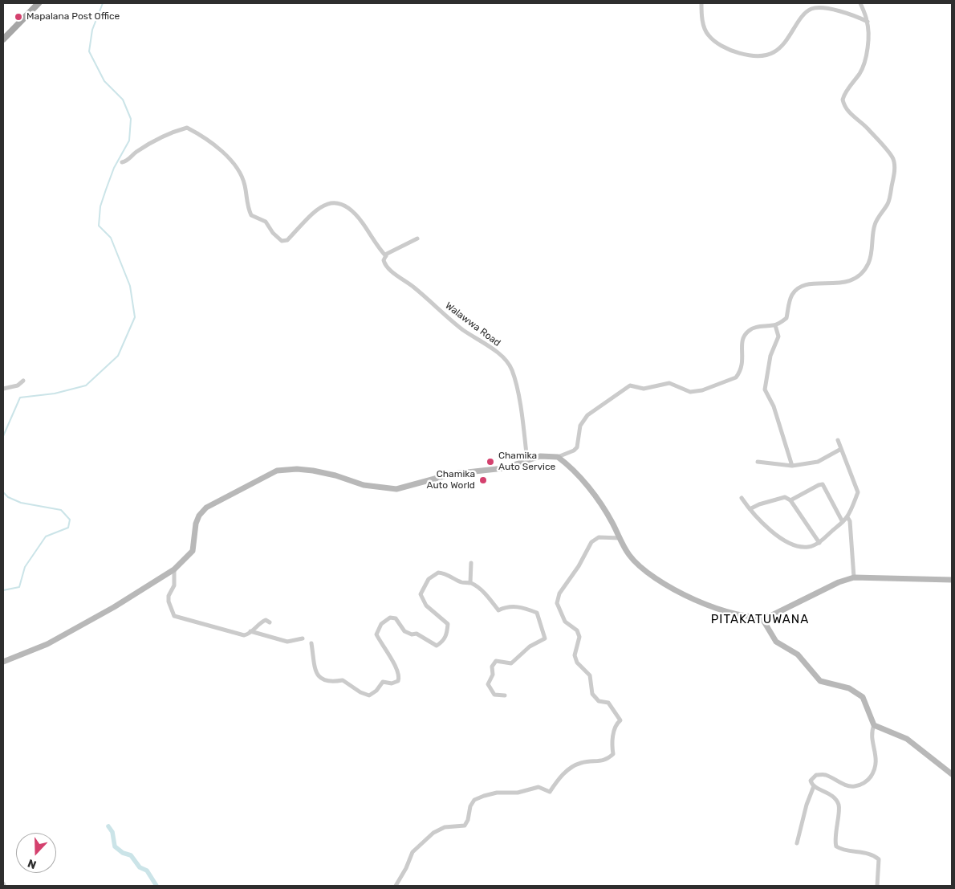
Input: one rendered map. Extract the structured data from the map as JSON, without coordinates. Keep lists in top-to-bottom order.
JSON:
{
  "streets": {
    "street": ["Walawwa Road"]
  },
  "districts": ["PITAKATUWANA"],
  "places": ["Mapalana Post Office", "Chamika Auto Service", "Chamika Auto World"],
  "north": "bottom"
}
